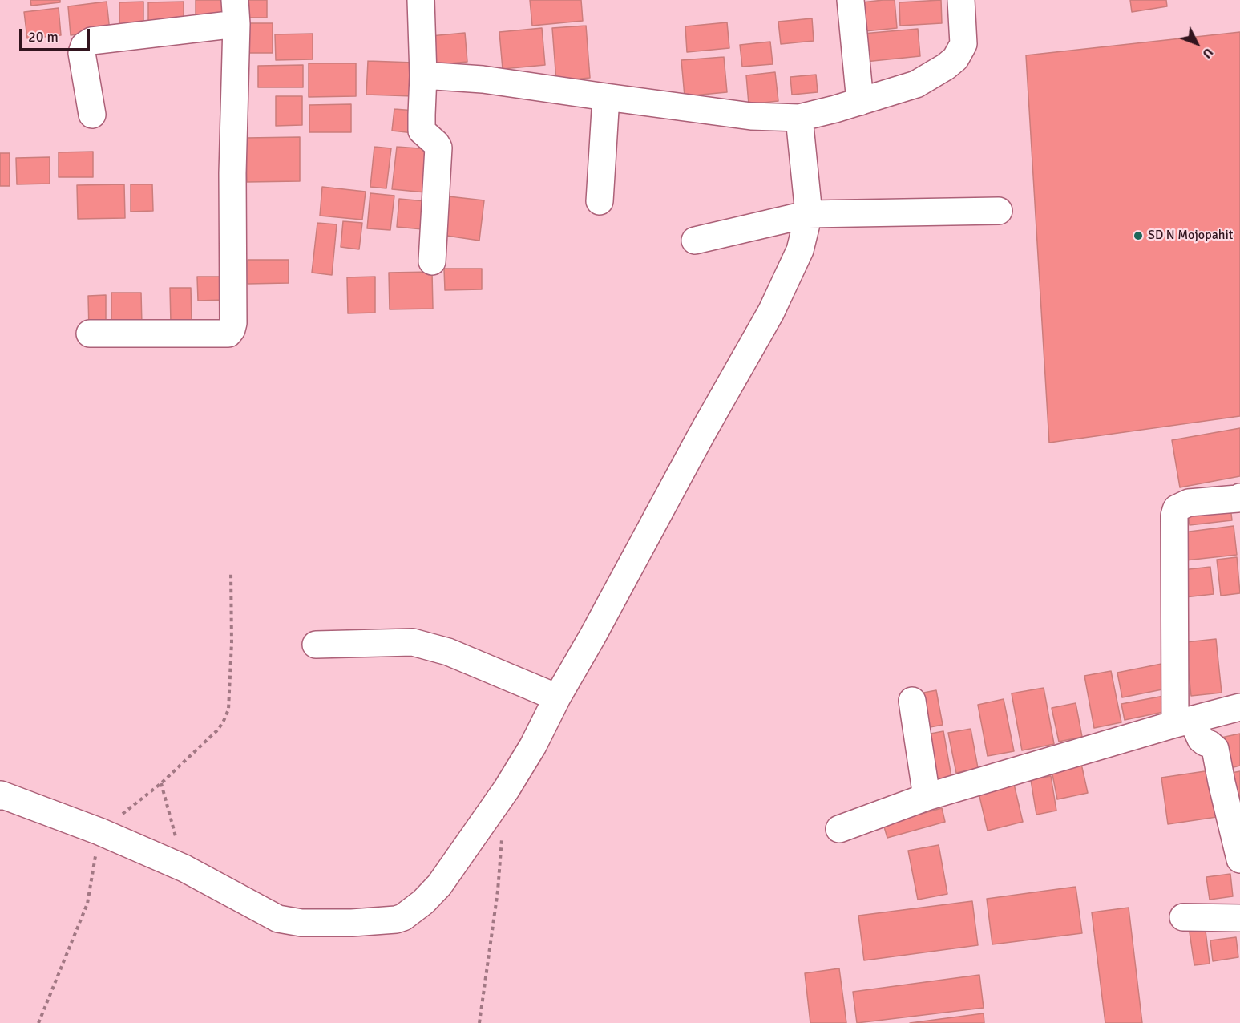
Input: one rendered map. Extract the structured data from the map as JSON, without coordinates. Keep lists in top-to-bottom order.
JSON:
{
  "places": ["SD N Mojopahit"],
  "scale_bar": "20 m",
  "north": "bottom right"
}
